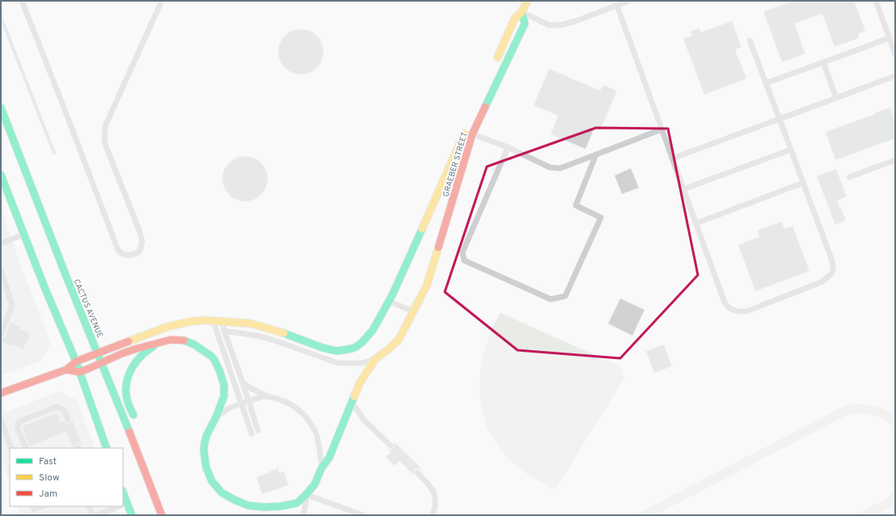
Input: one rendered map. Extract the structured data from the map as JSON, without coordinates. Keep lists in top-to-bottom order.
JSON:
{
  "streets": {
    "street": ["GRAEBER STREET", "CACTUS AVENUE"]
  },
  "crossings": [
    ["GRAEBER STREET", "CACTUS AVENUE"]
  ],
  "legend": ["Fast", "Slow", "Jam"]
}
